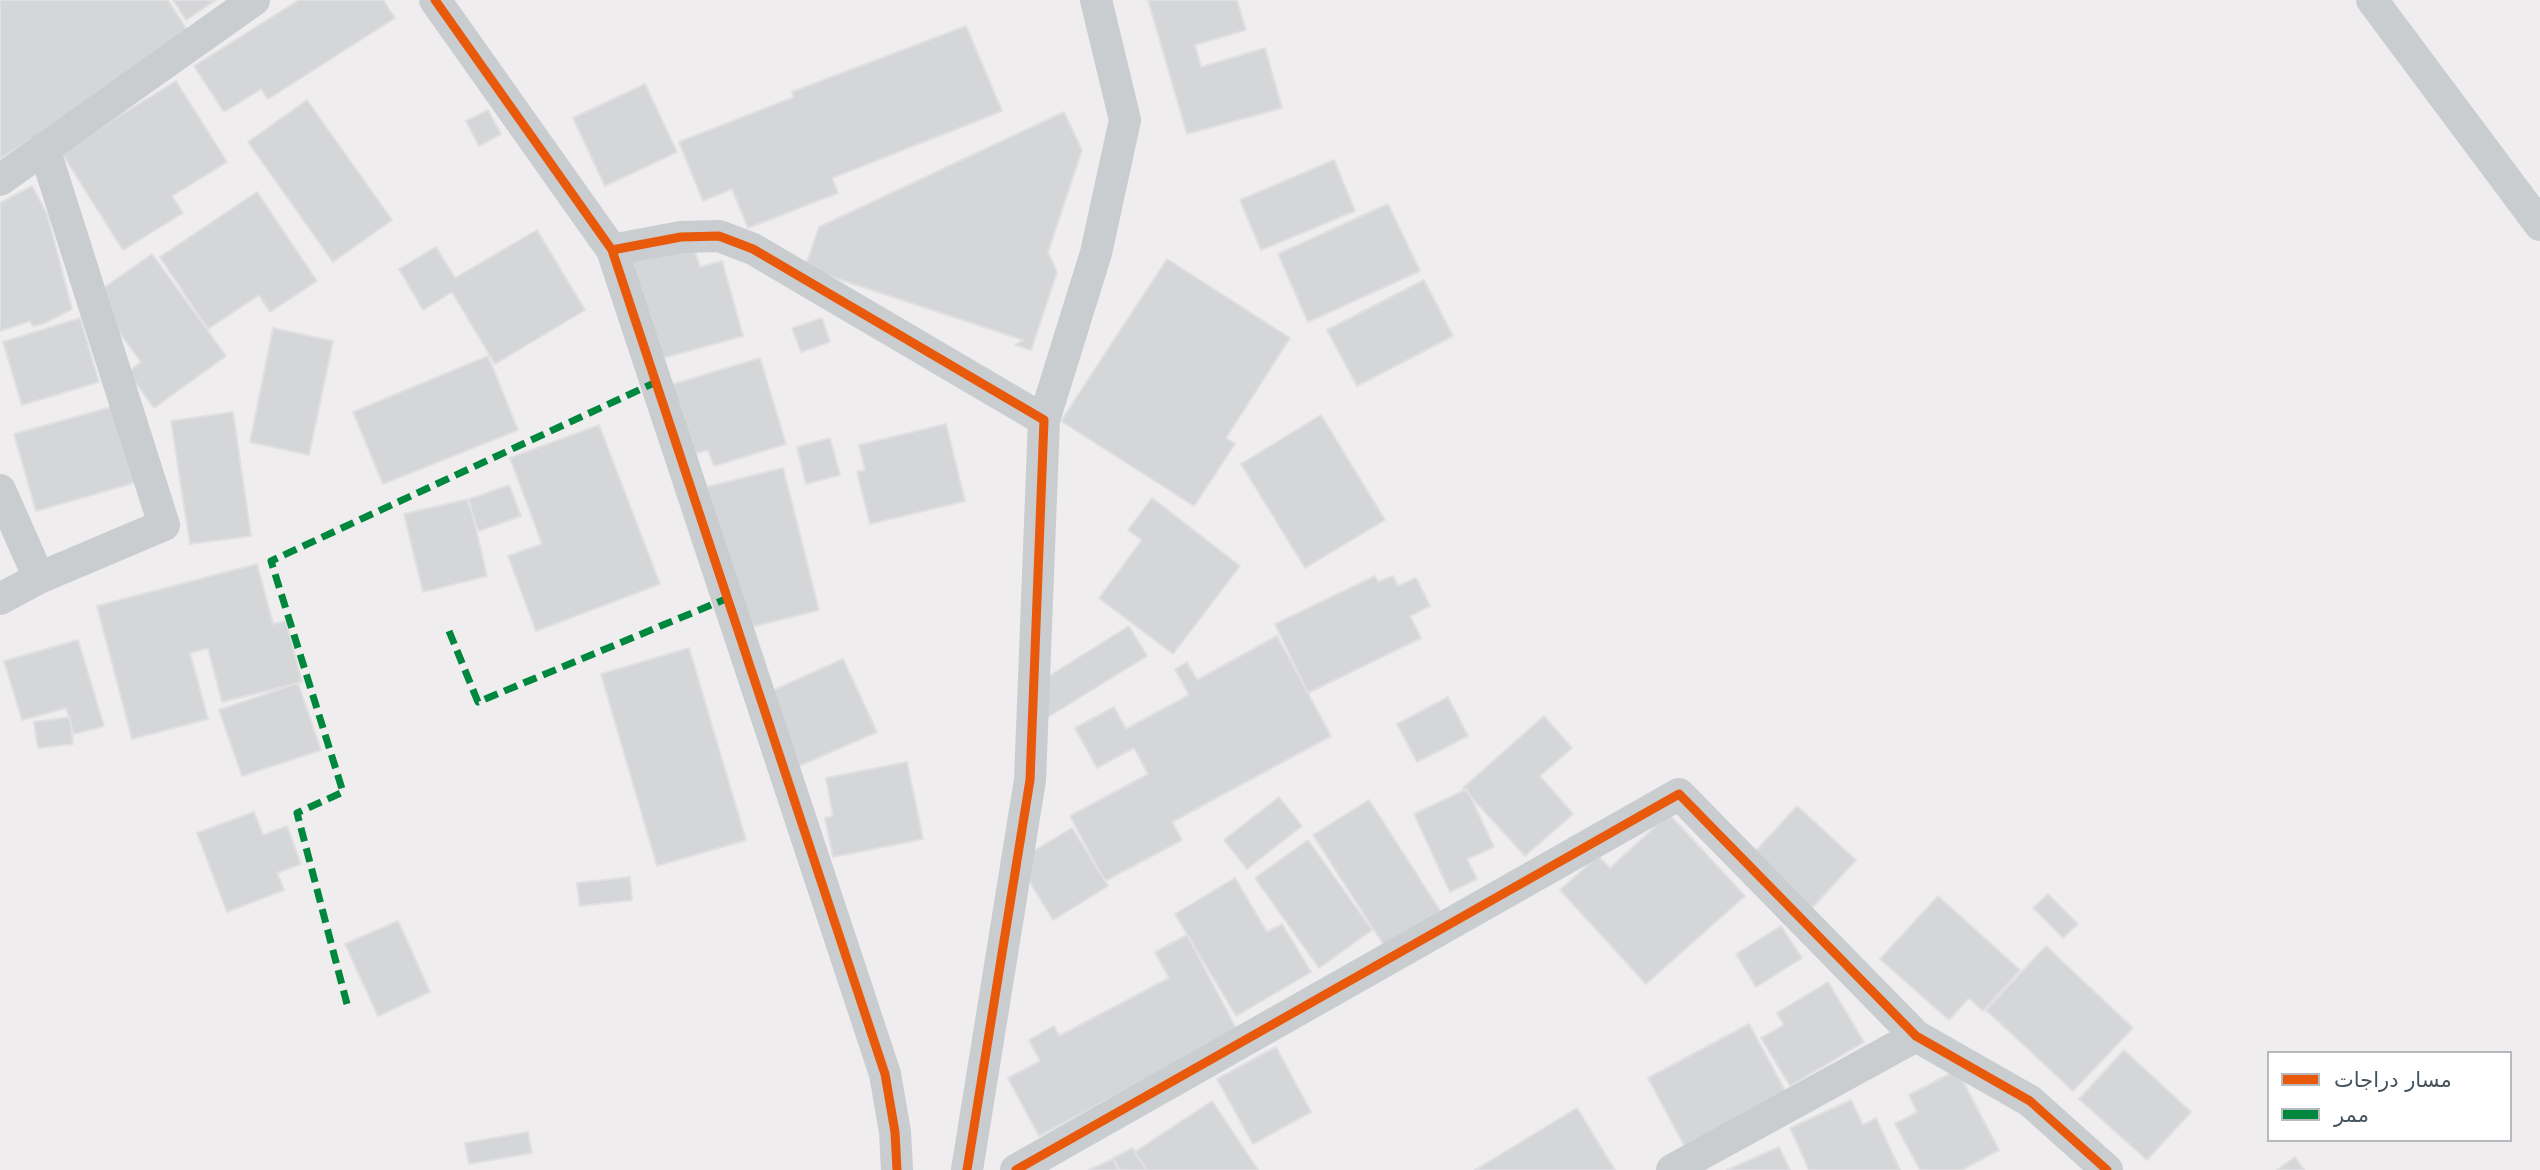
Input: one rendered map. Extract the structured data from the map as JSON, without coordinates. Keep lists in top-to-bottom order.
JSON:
{
  "legend": ["مسار دراجات", "ممر"]
}
